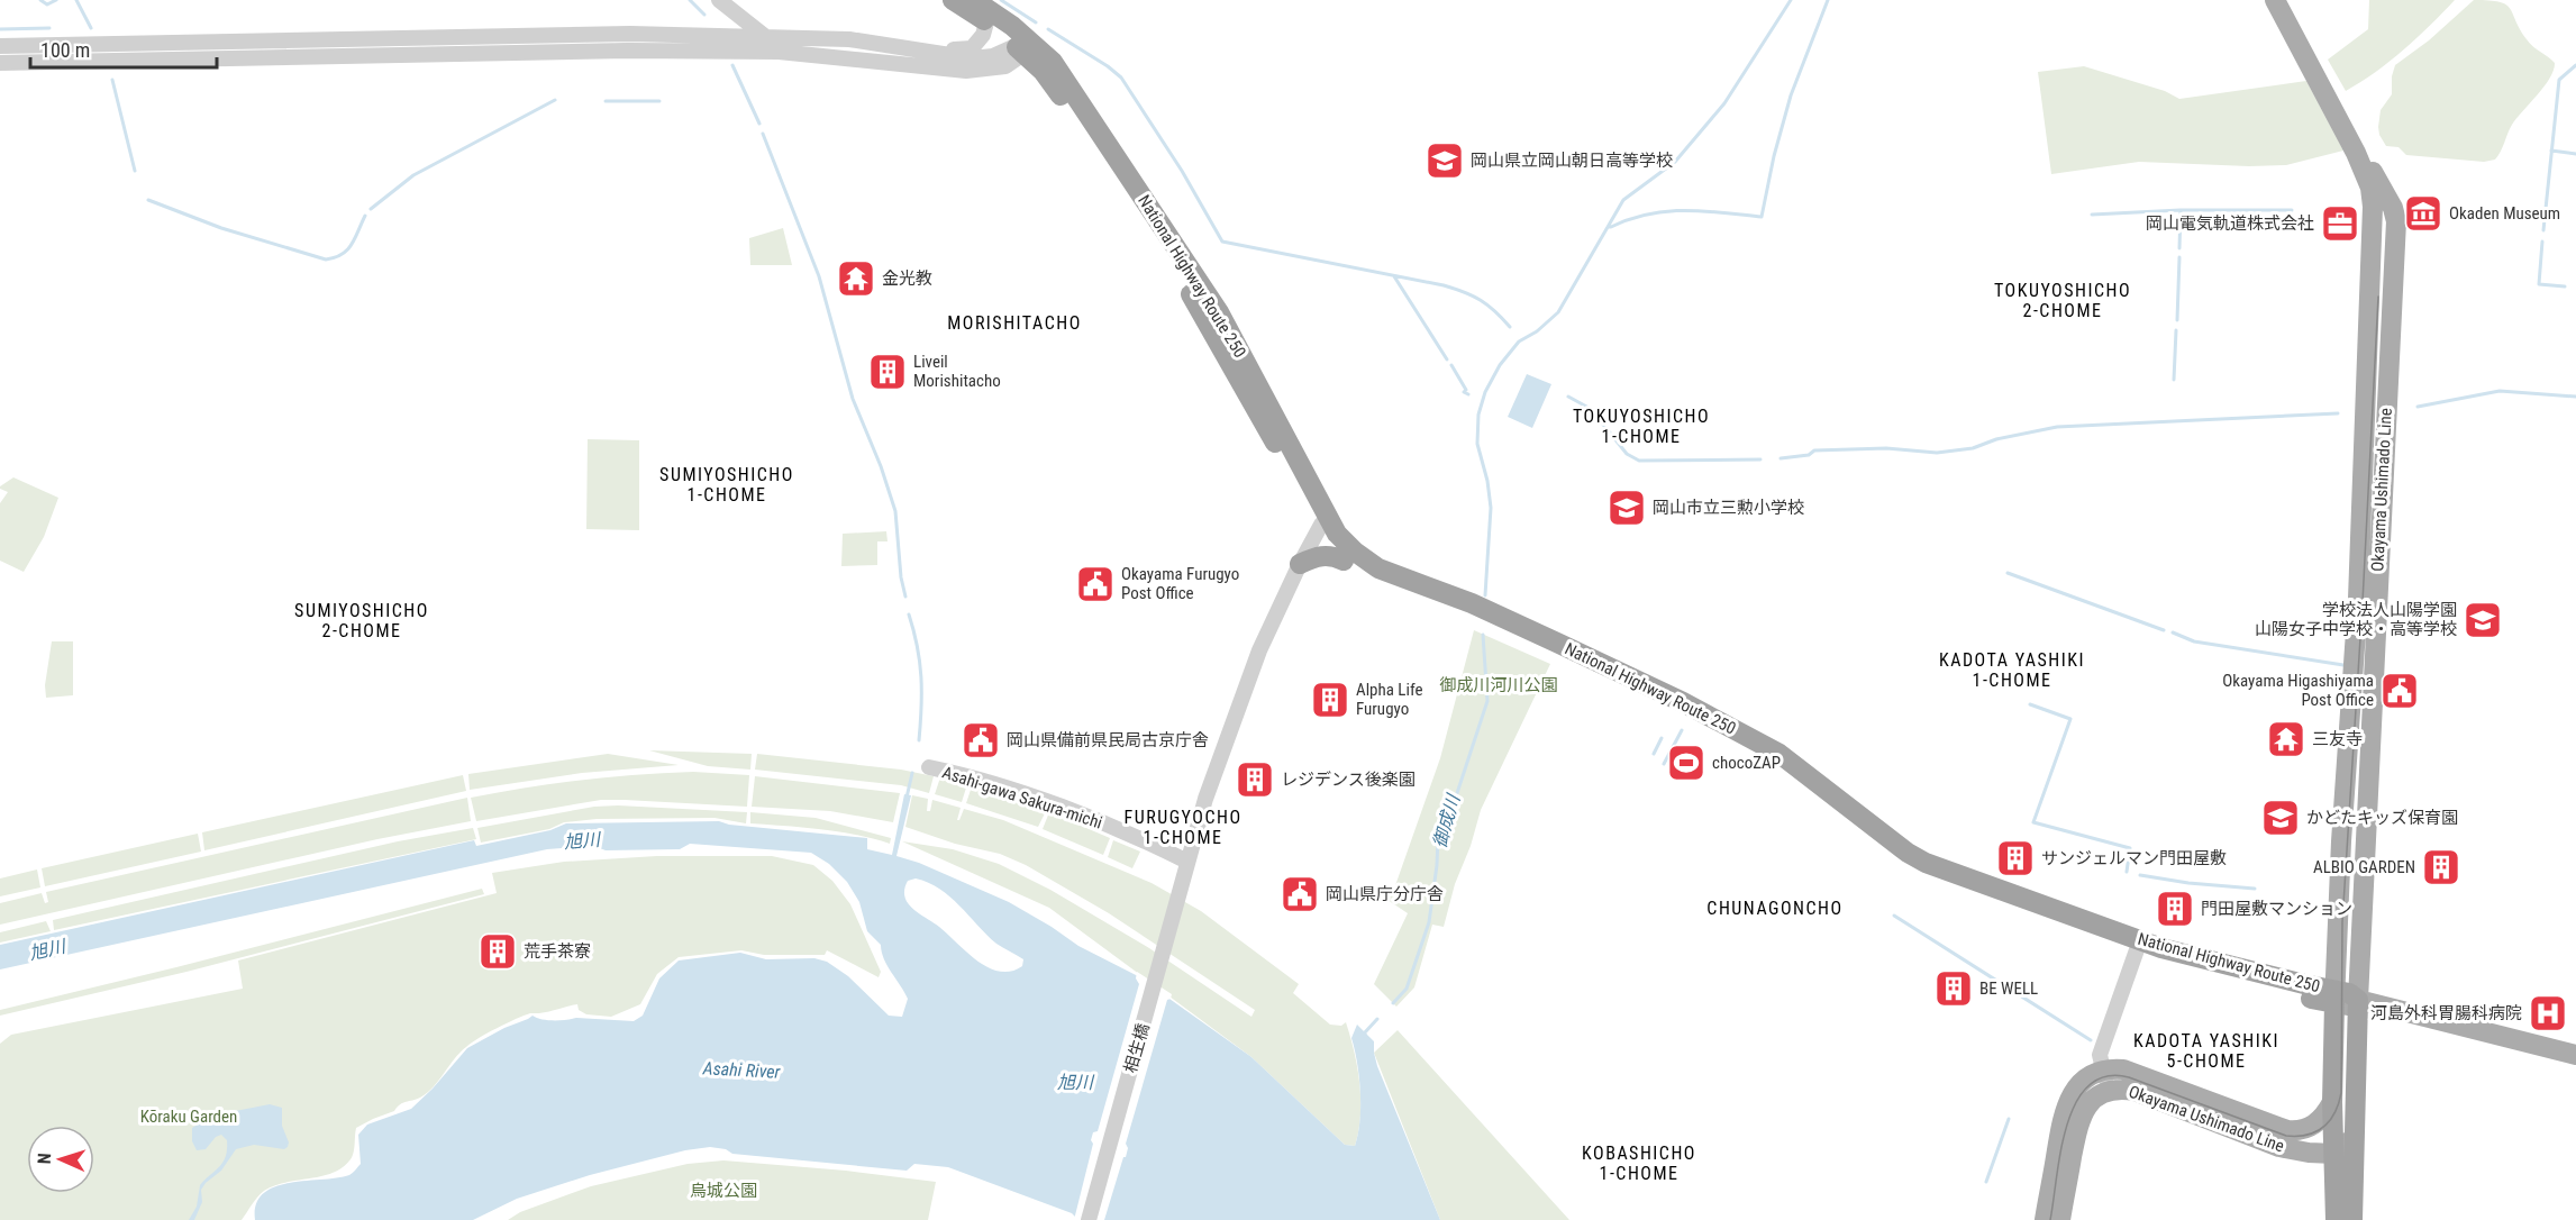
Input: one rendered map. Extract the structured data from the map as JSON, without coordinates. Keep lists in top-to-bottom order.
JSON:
{
  "streets": {
    "highway": ["National Highway Route 250"],
    "main road": ["Okayama Ushimado Line"],
    "street": ["Asahi-gawa Sakura-michi", "相生橋"]
  },
  "crossings": [
    ["National Highway Route 250", "Okayama Ushimado Line"],
    ["National Highway Route 250", "相生橋"],
    ["Asahi-gawa Sakura-michi", "相生橋"]
  ],
  "districts": [
    "TOKUYOSHICHO 2-CHOME",
    "MORISHITACHO",
    "TOKUYOSHICHO 1-CHOME",
    "SUMIYOSHICHO 1-CHOME",
    "SUMIYOSHICHO 2-CHOME",
    "KADOTA YASHIKI 1-CHOME",
    "FURUGYOCHO 1-CHOME",
    "CHUNAGONCHO",
    "KADOTA YASHIKI 5-CHOME",
    "KOBASHICHO 1-CHOME"
  ],
  "water": ["御成川", "旭川", "Asahi River"],
  "parks": ["御成川河川公園", "Kōraku Garden", "烏城公園"],
  "places": {
    "school or university": [
      "岡山県立岡山朝日高等学校",
      "岡山市立三勲小学校",
      "学校法人山陽学園 山陽女子中学校・高等学校",
      "かどたキッズ保育園"
    ],
    "museum": ["Okaden Museum"],
    "office": ["岡山電気軌道株式会社"],
    "temple": ["金光教", "三友寺"],
    "building": [
      "Liveil Morishitacho",
      "Alpha Life Furugyo",
      "レジデンス後楽園",
      "サンジェルマン門田屋敷",
      "ALBIO GARDEN",
      "門田屋敷マンション",
      "荒手茶寮",
      "BE WELL"
    ],
    "public building": [
      "Okayama Furugyo Post Office",
      "Okayama Higashiyama Post Office",
      "岡山県備前県民局古京庁舎",
      "岡山県庁分庁舎"
    ],
    "sports": ["chocoZAP"],
    "hospital": ["河島外科胃腸科病院"]
  },
  "scale_bar": "100 m",
  "north": "left"
}
